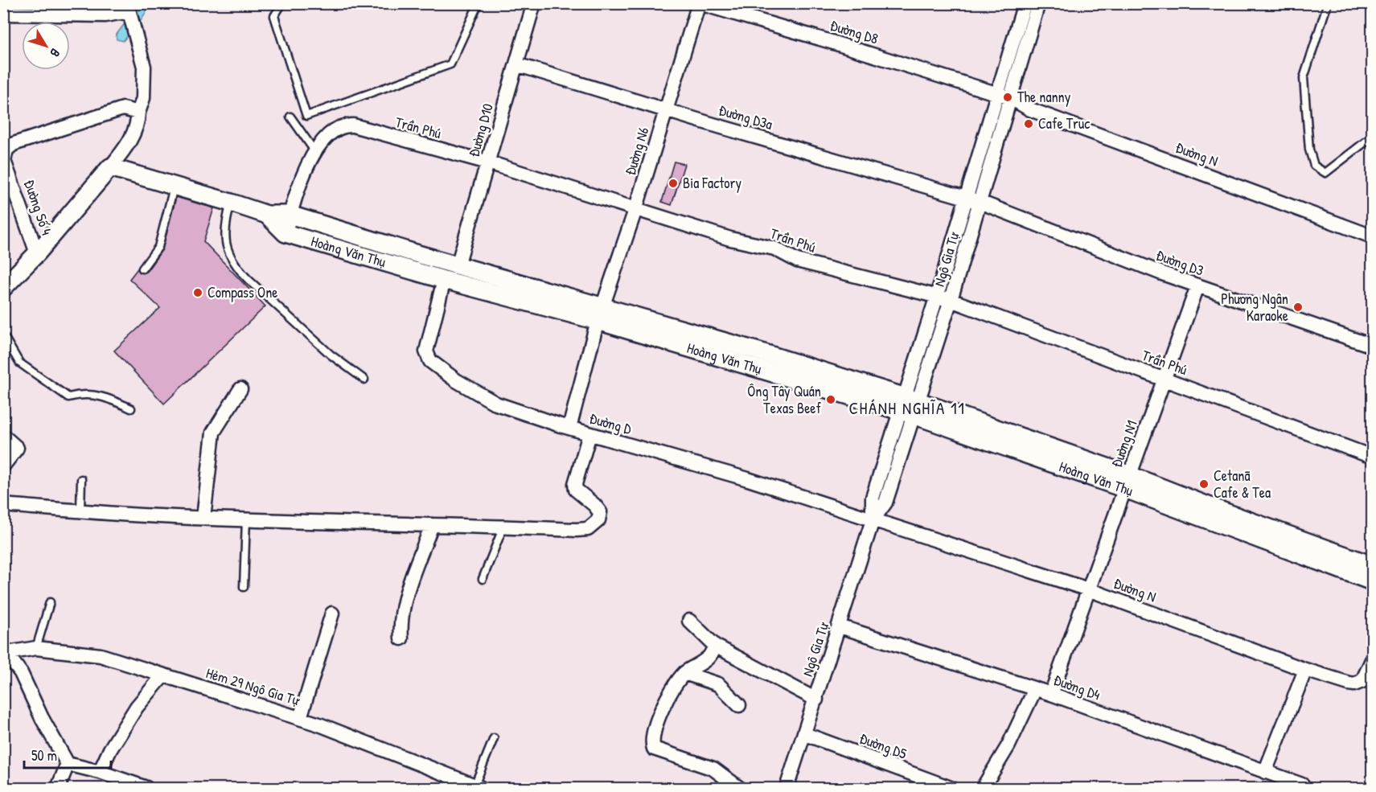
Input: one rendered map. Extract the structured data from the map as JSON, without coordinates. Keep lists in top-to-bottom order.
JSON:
{
  "streets": {
    "street": [
      "Đường D8",
      "Đường D3a",
      "Trần Phú",
      "Đường D10",
      "Đường N6",
      "Đường N",
      "Đường Số 4",
      "Hoàng Văn Thụ",
      "Ngô Gia Tự",
      "Đường D3",
      "Đường D",
      "Đường N1",
      "Hẻm 29 Ngô Gia Tự",
      "Đường D4",
      "Đường D5"
    ]
  },
  "crossings": [
    ["Đường D8", "Đường N6"],
    ["Đường D8", "Đường N"],
    ["Đường D8", "Ngô Gia Tự"],
    ["Đường D3a", "Đường D10"],
    ["Đường D3a", "Đường N6"],
    ["Đường D3a", "Ngô Gia Tự"],
    ["Đường D3a", "Đường D3"],
    ["Trần Phú", "Đường D10"],
    ["Trần Phú", "Đường N6"],
    ["Trần Phú", "Hoàng Văn Thụ"],
    ["Trần Phú", "Ngô Gia Tự"],
    ["Trần Phú", "Đường N1"],
    ["Đường D10", "Hoàng Văn Thụ"],
    ["Đường N6", "Hoàng Văn Thụ"],
    ["Đường N6", "Đường D"],
    ["Đường N", "Ngô Gia Tự"],
    ["Đường N", "Đường D"],
    ["Đường N", "Đường N1"],
    ["Hoàng Văn Thụ", "Ngô Gia Tự"],
    ["Hoàng Văn Thụ", "Đường D"],
    ["Hoàng Văn Thụ", "Đường N1"],
    ["Ngô Gia Tự", "Đường D3"],
    ["Ngô Gia Tự", "Đường D"],
    ["Ngô Gia Tự", "Đường D4"],
    ["Ngô Gia Tự", "Đường D5"],
    ["Đường D3", "Đường N1"],
    ["Đường N1", "Đường D4"]
  ],
  "districts": ["CHÁNH NGHĨA 11"],
  "places": [
    "The nanny",
    "Cafe Truc",
    "Bia Factory",
    "Compass One",
    "Phương Ngân Karaoke",
    "Ông Tây Quán Texas Beef",
    "Cetanā Cafe & Tea"
  ],
  "scale_bar": "50 m",
  "north": "bottom right"
}
